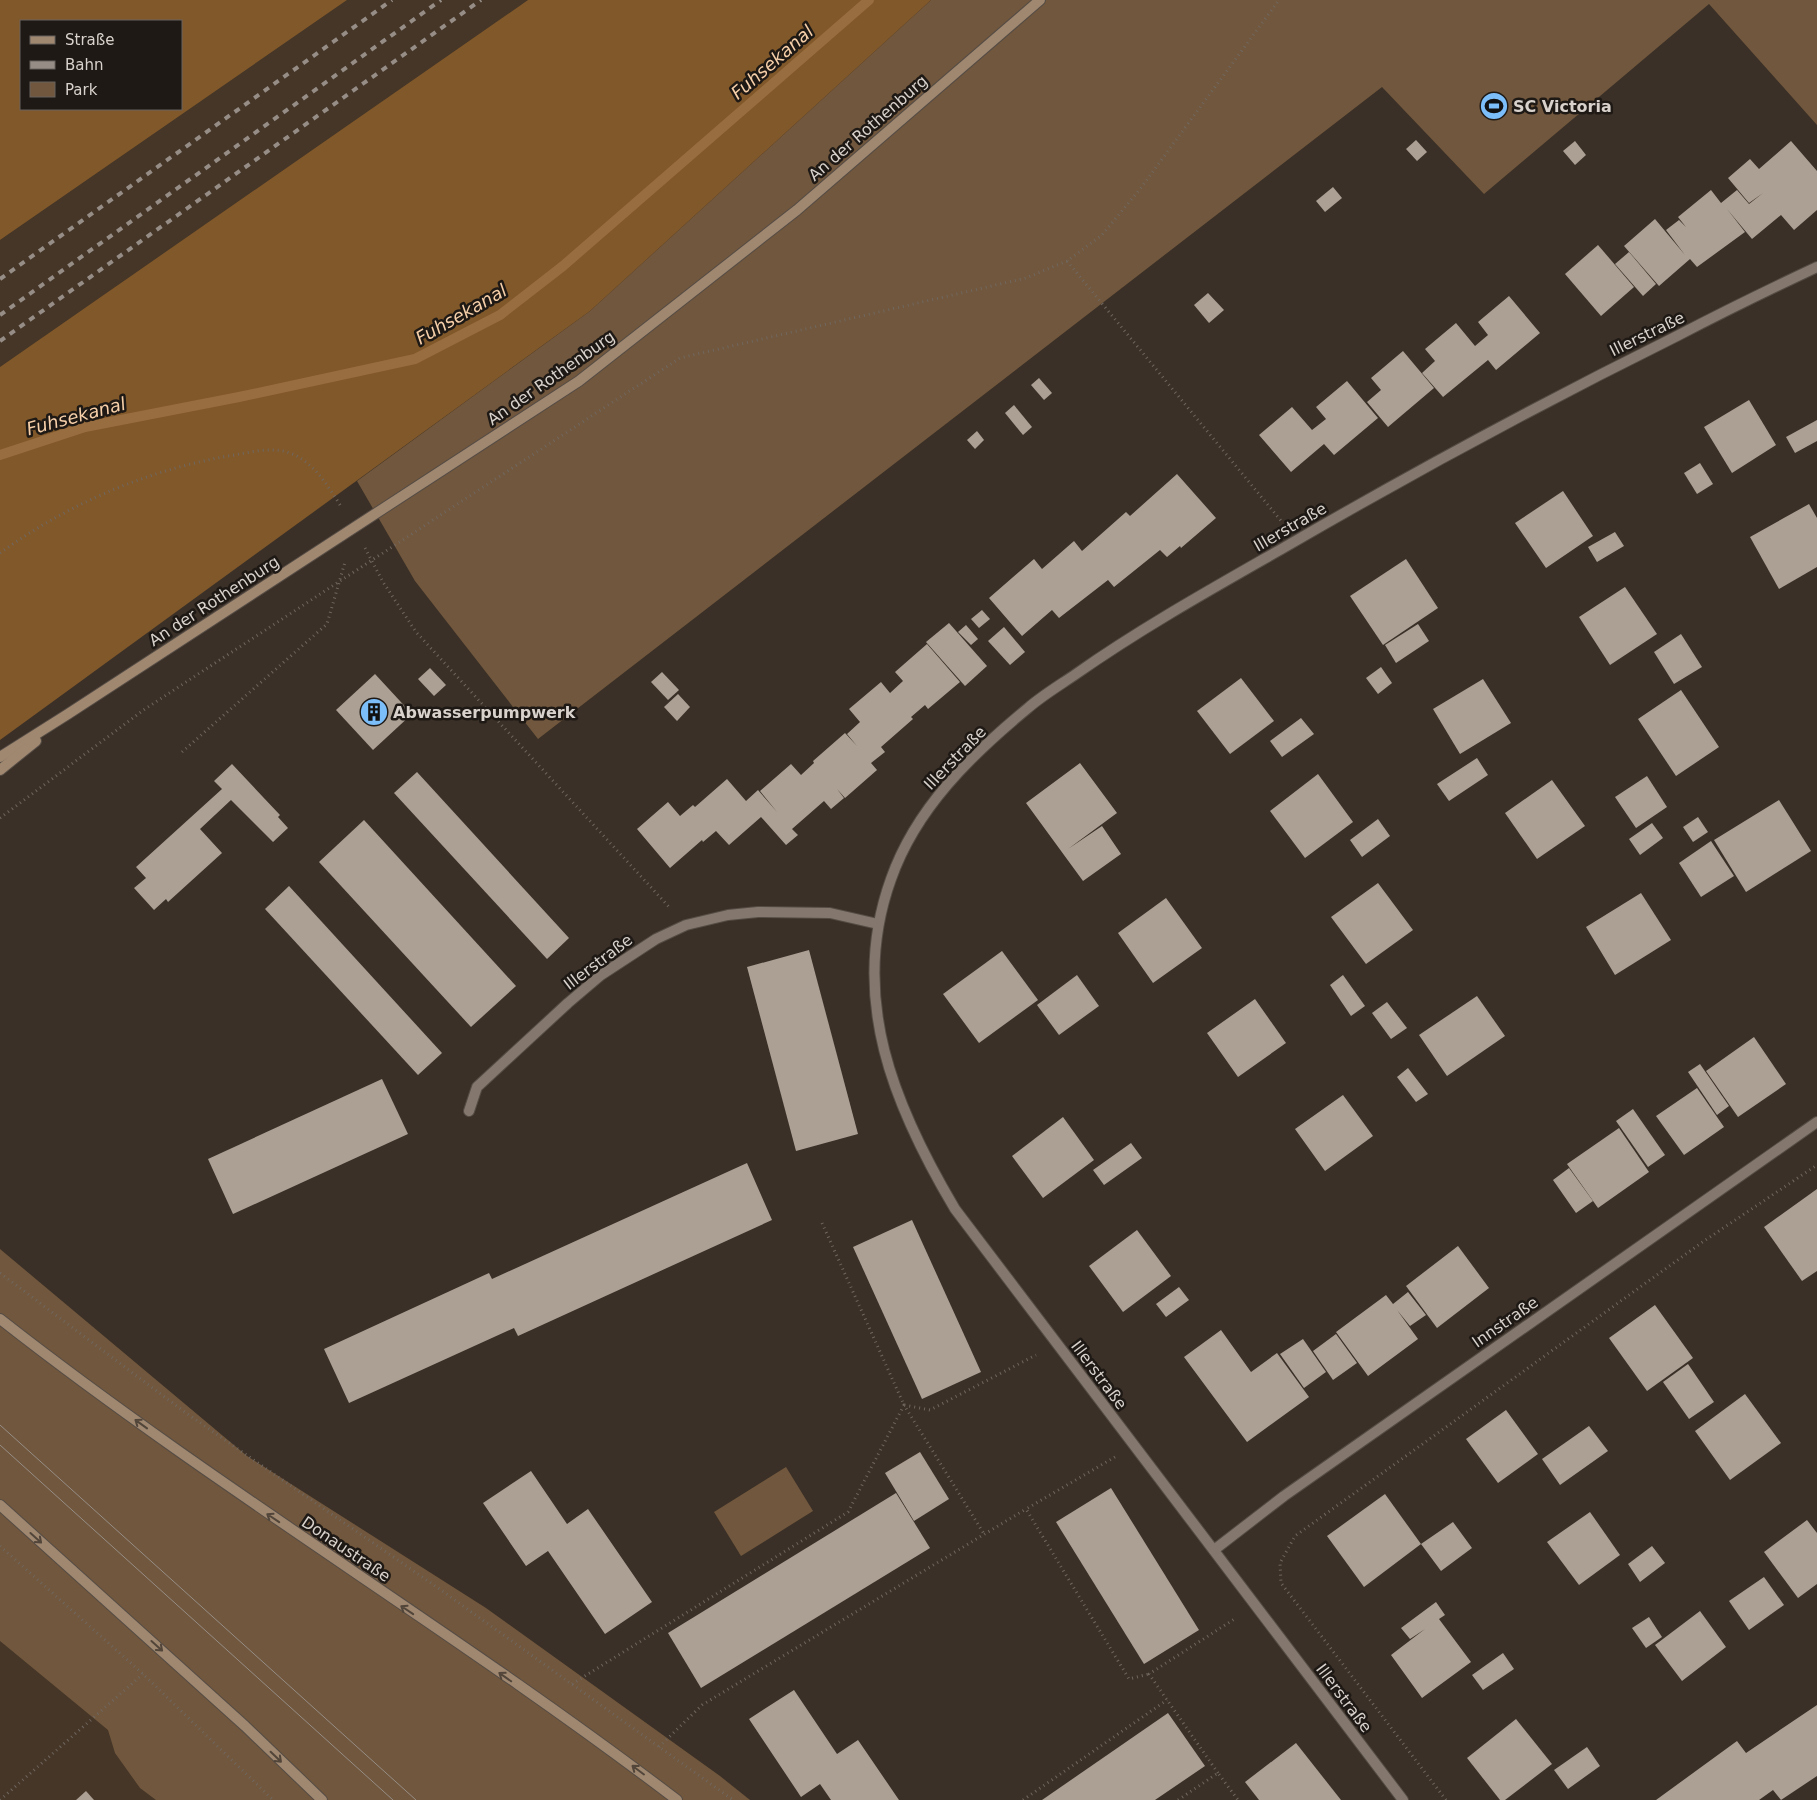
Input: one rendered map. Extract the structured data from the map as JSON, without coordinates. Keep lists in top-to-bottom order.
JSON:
{
  "streets": {
    "main road": ["An der Rothenburg", "Donaustraße"],
    "street": ["Illerstraße", "Innstraße"]
  },
  "crossings": [
    ["Illerstraße", "Innstraße"]
  ],
  "one_way": ["Donaustraße"],
  "water": ["Fuhsekanal"],
  "places": {
    "sports": ["SC Victoria"],
    "building": ["Abwasserpumpwerk"]
  },
  "legend": ["Straße", "Bahn", "Park"]
}
